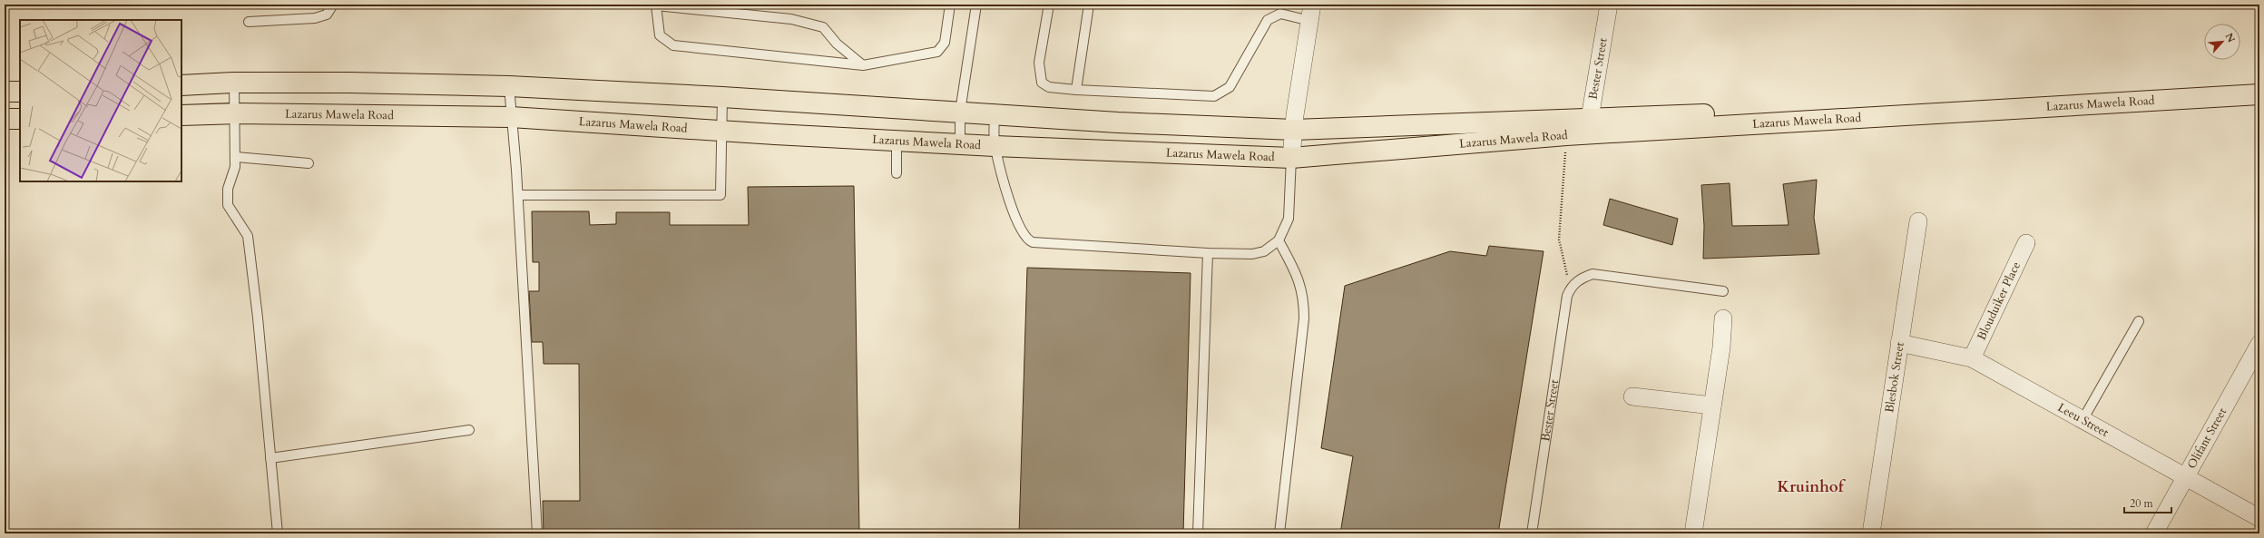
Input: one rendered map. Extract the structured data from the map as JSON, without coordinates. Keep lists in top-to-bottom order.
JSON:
{
  "streets": {
    "main road": ["Lazarus Mawela Road"],
    "street": [
      "Bester Street",
      "Blouduiker Place",
      "Blesbok Street",
      "Leeu Street",
      "Olifant Street"
    ]
  },
  "crossings": [
    ["Bester Street", "Lazarus Mawela Road"],
    ["Blouduiker Place", "Leeu Street"],
    ["Blesbok Street", "Leeu Street"],
    ["Leeu Street", "Olifant Street"]
  ],
  "districts": ["Kruinhof"],
  "scale_bar": "20 m",
  "north": "top right"
}
